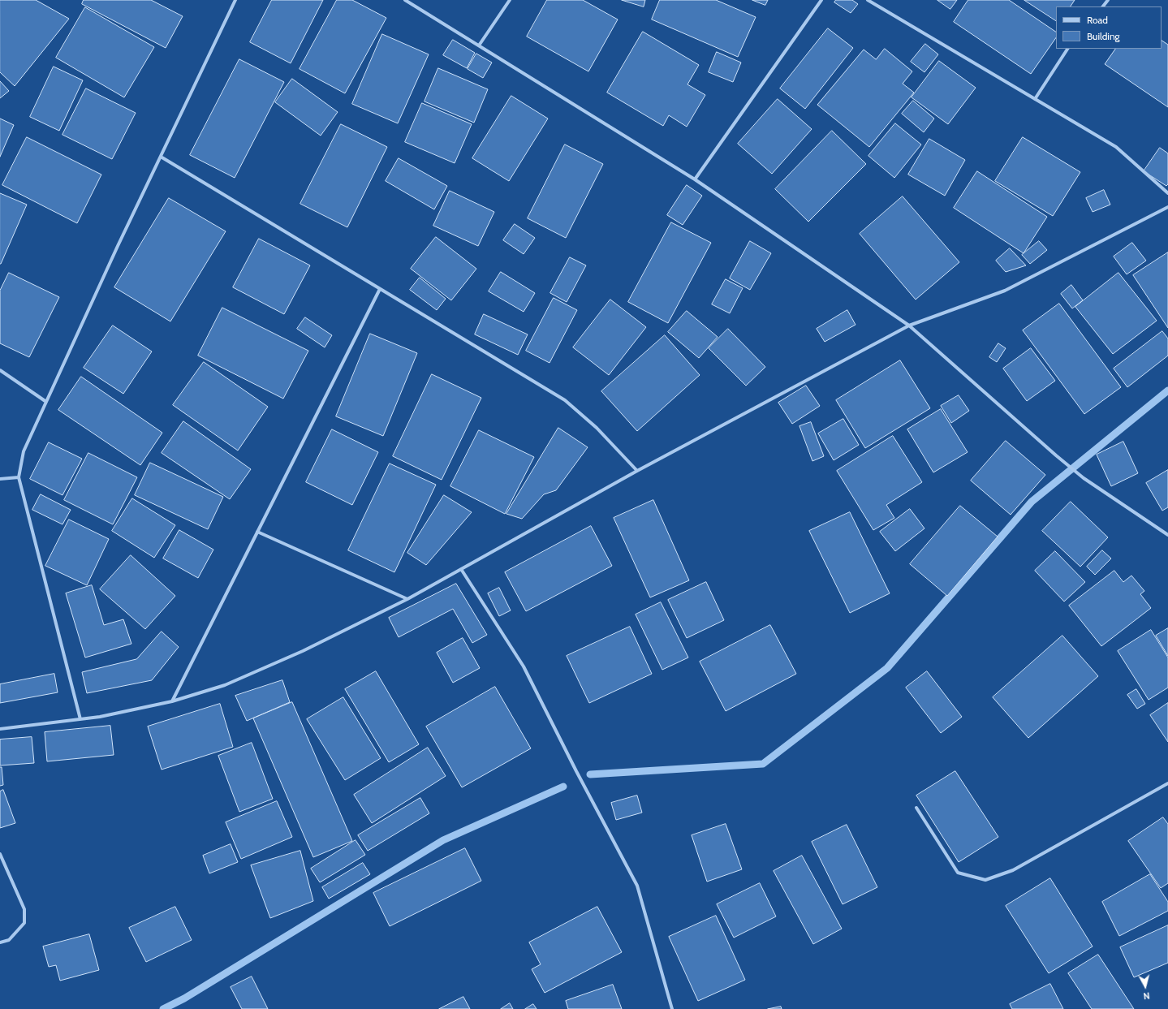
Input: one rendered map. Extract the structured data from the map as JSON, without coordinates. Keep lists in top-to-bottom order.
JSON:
{
  "legend": ["Road", "Building"],
  "north": "bottom"
}
